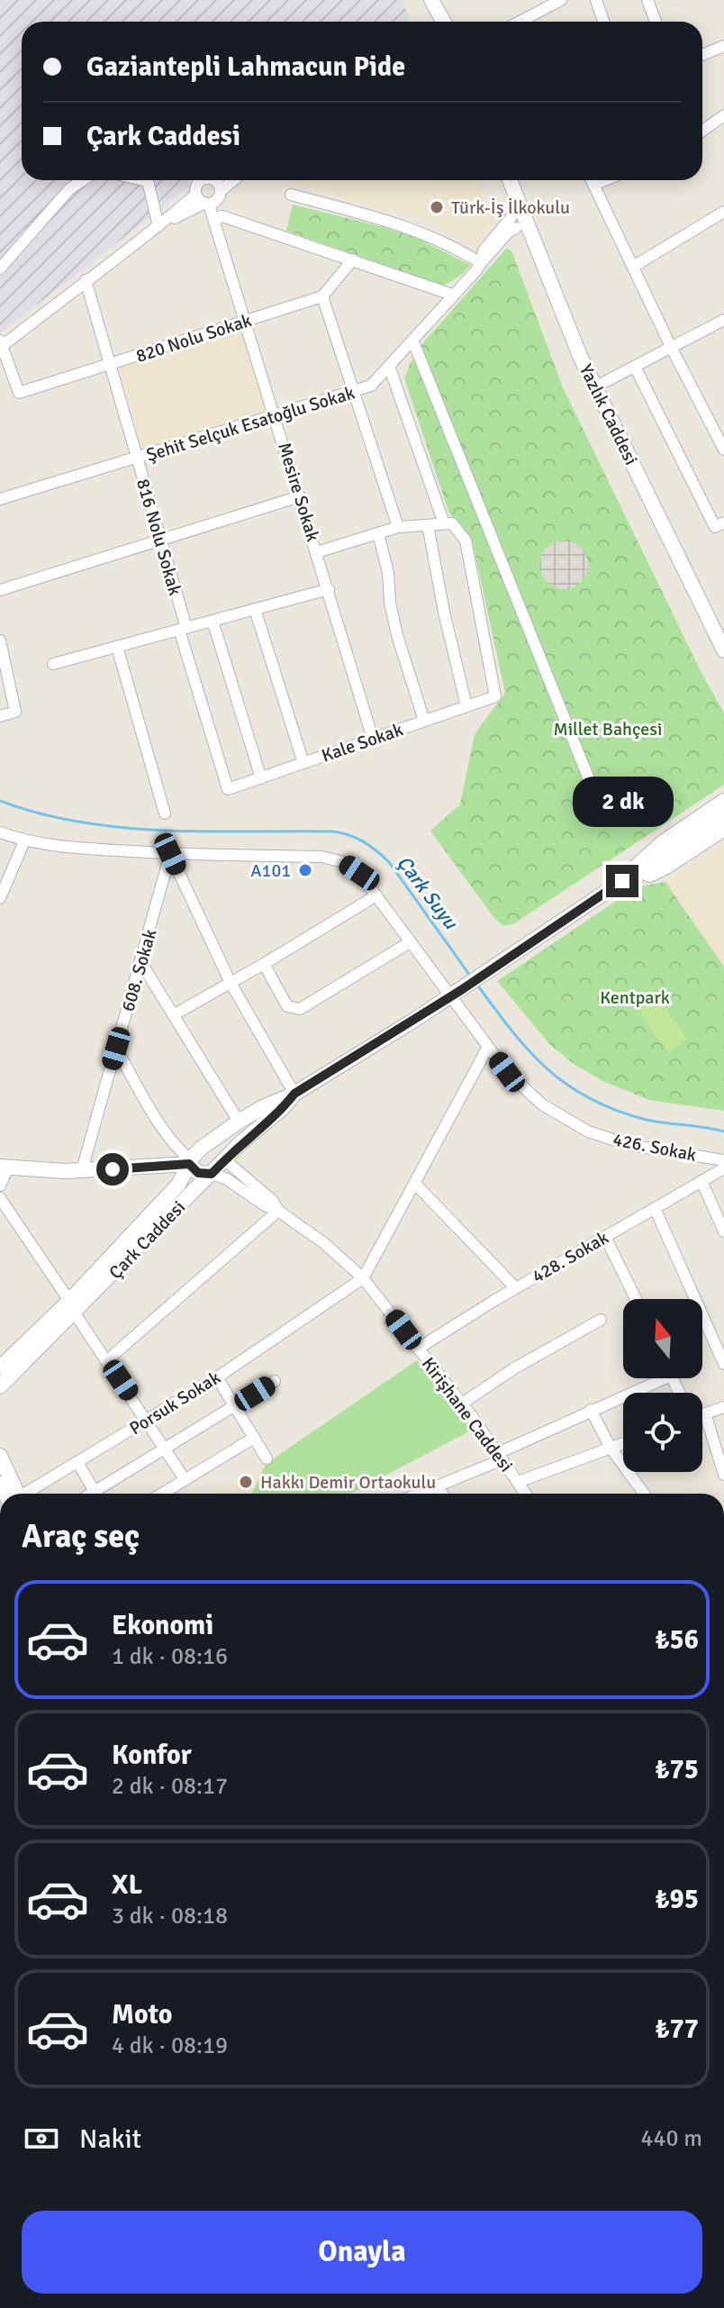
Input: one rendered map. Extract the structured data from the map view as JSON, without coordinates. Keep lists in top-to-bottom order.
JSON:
{
  "streets": {
    "main road": ["Yazlık Caddesi", "Çark Caddesi"],
    "street": [
      "820 Nolu Sokak",
      "Şehit Selçuk Esatoğlu Sokak",
      "Mesire Sokak",
      "816 Nolu Sokak",
      "Kale Sokak",
      "608. Sokak",
      "426. Sokak",
      "428. Sokak",
      "Porsuk Sokak",
      "Kirişhane Caddesi"
    ]
  },
  "crossings": [
    ["820 Nolu Sokak", "Mesire Sokak"],
    ["820 Nolu Sokak", "816 Nolu Sokak"],
    ["Şehit Selçuk Esatoğlu Sokak", "Mesire Sokak"],
    ["Şehit Selçuk Esatoğlu Sokak", "816 Nolu Sokak"],
    ["Mesire Sokak", "Kale Sokak"],
    ["816 Nolu Sokak", "Kale Sokak"],
    ["608. Sokak", "426. Sokak"],
    ["426. Sokak", "Çark Caddesi"],
    ["Çark Caddesi", "Kirişhane Caddesi"],
    ["428. Sokak", "Kirişhane Caddesi"],
    ["Porsuk Sokak", "Kirişhane Caddesi"]
  ],
  "water": ["Çark Suyu"],
  "parks": ["Millet Bahçesi", "Kentpark"],
  "places": ["Türk-İş İlkokulu", "A101", "Hakkı Demir Ortaokulu"],
  "north": "top",
  "page": {
    "banner": ["Gaziantepli Lahmacun Pide", "Çark Caddesi"],
    "bubble": "2 dk",
    "heading": "Araç seç",
    "list": [
      {
        "name": "Ekonomi",
        "note": "1 dk · 08:16",
        "value": "₺56"
      },
      {
        "name": "Konfor",
        "note": "2 dk · 08:17",
        "value": "₺75"
      },
      {
        "name": "XL",
        "note": "3 dk · 08:18",
        "value": "₺95"
      },
      {
        "name": "Moto",
        "note": "4 dk · 08:19",
        "value": "₺77"
      }
    ],
    "pay": ["Nakit", "440 m"],
    "buttons": "Onayla"
  }
}
